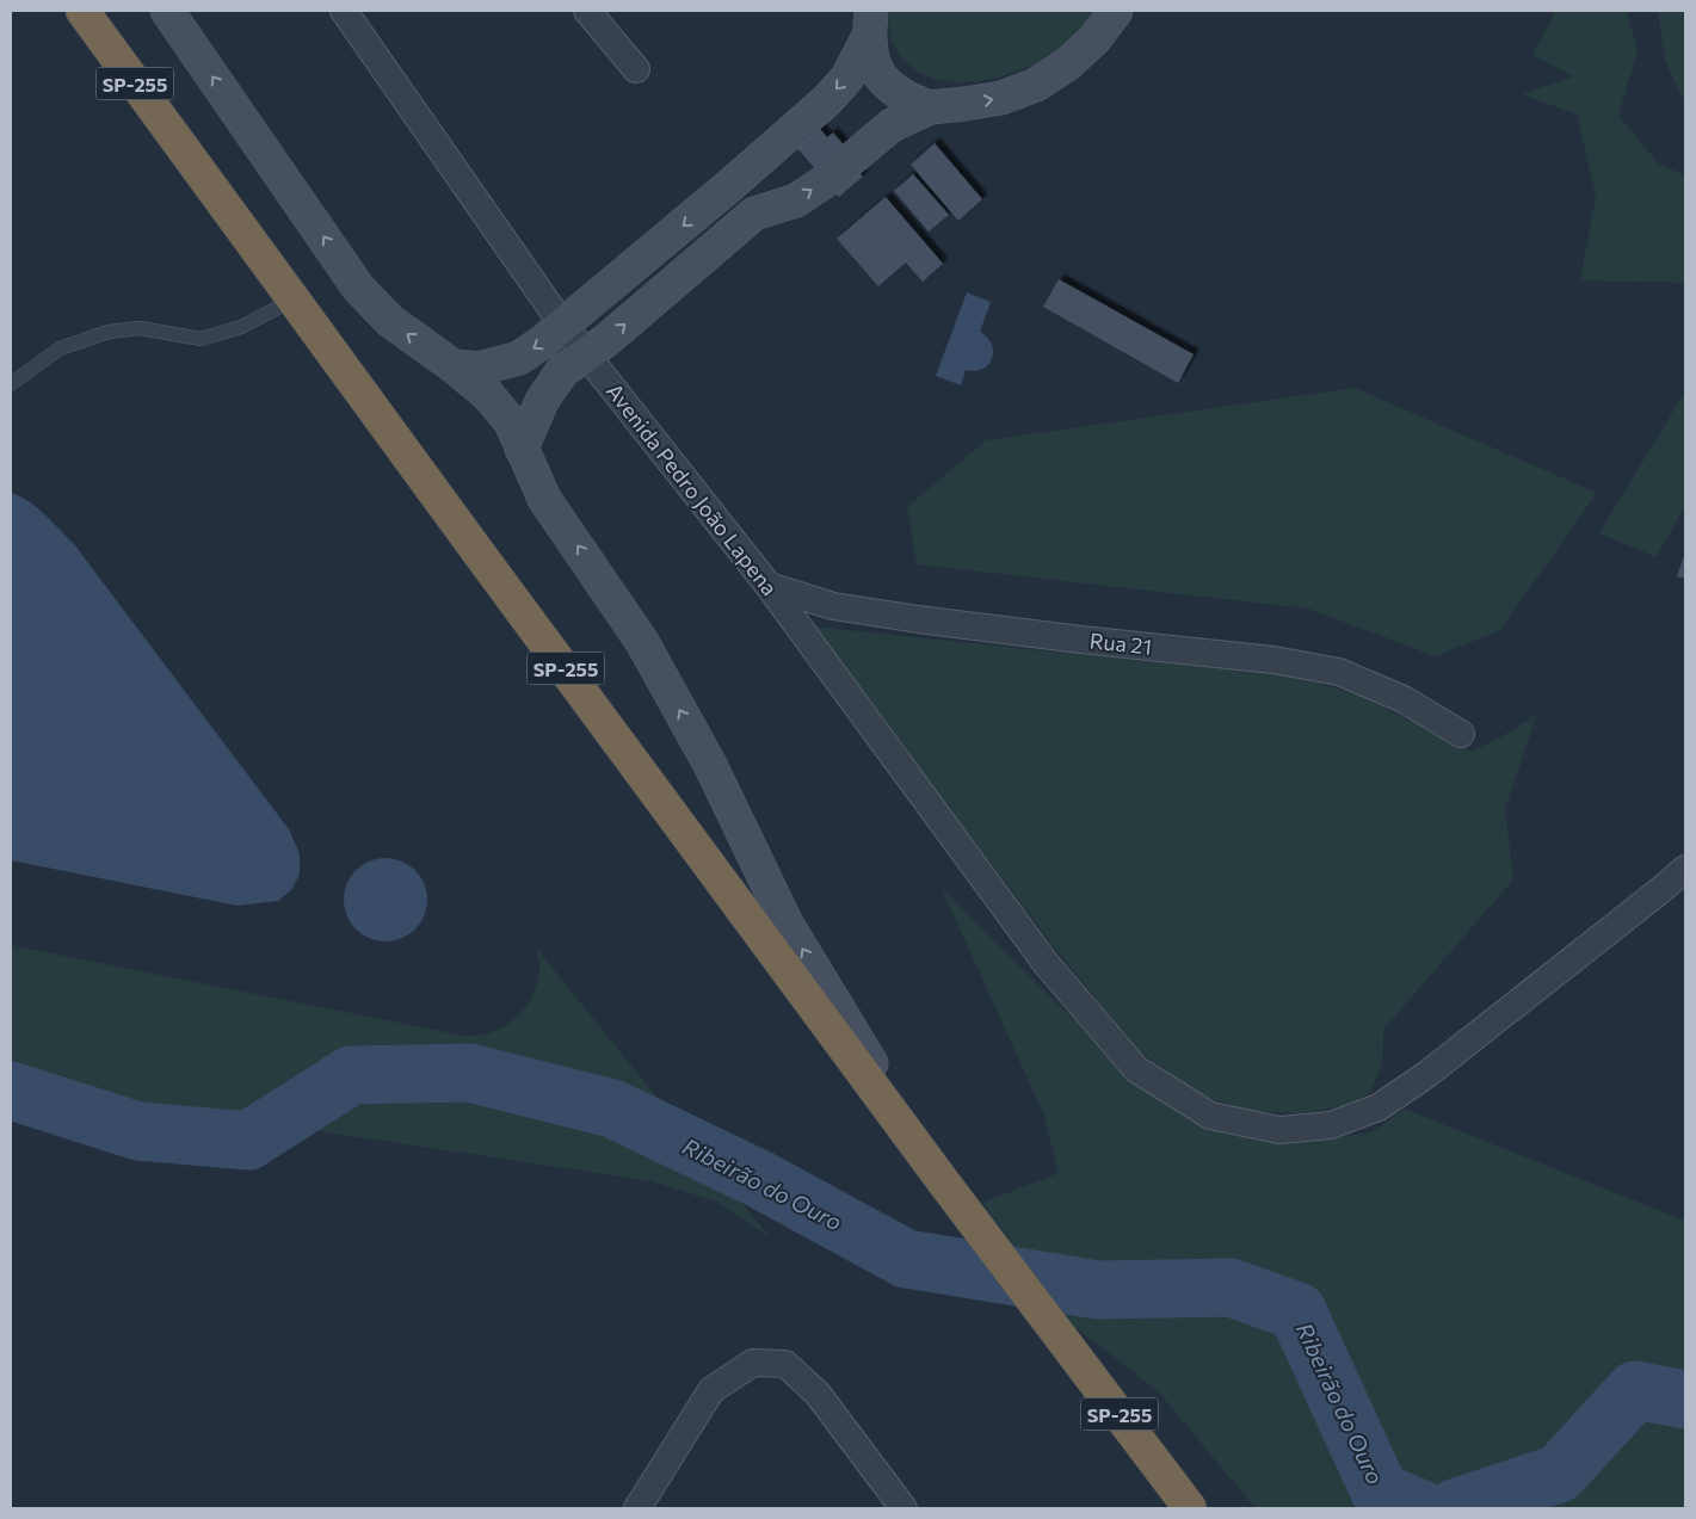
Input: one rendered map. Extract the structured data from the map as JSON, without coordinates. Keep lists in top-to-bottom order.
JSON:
{
  "streets": {
    "highway": ["SP-255"],
    "street": ["Avenida Pedro João Lapena", "Rua 21"]
  },
  "crossings": [
    ["Avenida Pedro João Lapena", "Rua 21"]
  ],
  "water": ["Ribeirão do Ouro"]
}
